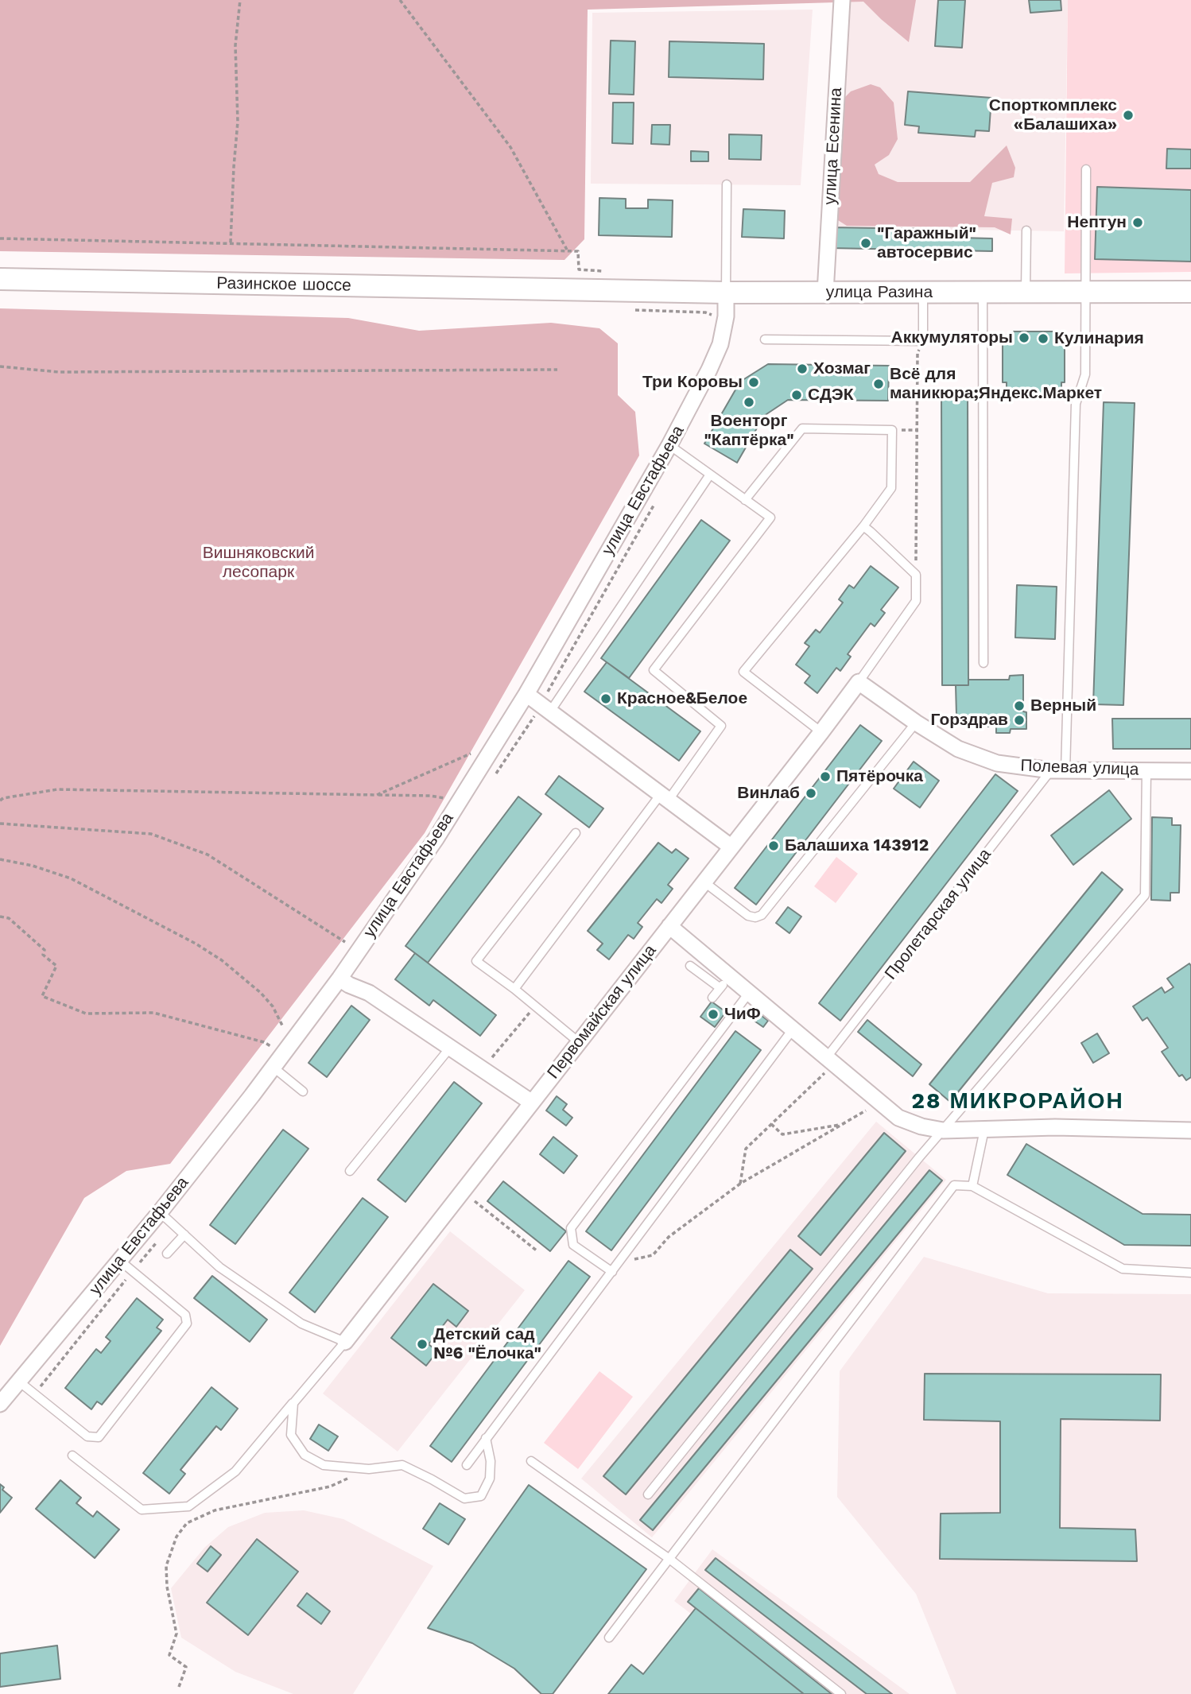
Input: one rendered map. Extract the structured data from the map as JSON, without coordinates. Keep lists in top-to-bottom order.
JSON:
{
  "streets": {
    "main road": ["Разинское шоссе", "улица Разина"],
    "street": [
      "улица Есенина",
      "улица Евстафьева",
      "Полевая улица",
      "Первомайская улица"
    ],
    "lane": ["Пролетарская улица"]
  },
  "crossings": [
    ["улица Есенина", "улица Разина"],
    ["Разинское шоссе", "улица Разина"],
    ["улица Разина", "улица Евстафьева"],
    ["Полевая улица", "Пролетарская улица"],
    ["Полевая улица", "Первомайская улица"]
  ],
  "districts": ["28 МИКРОРАЙОН"],
  "parks": ["Вишняковский лесопарк"],
  "places": [
    "Спорткомплекс «Балашиха»",
    "Нептун",
    "\"Гаражный\" автосервис",
    "Аккумуляторы",
    "Кулинария",
    "Хозмаг",
    "Три Коровы",
    "Всё для маникюра;Яндекс.Маркет",
    "СДЭК",
    "Военторг \"Каптёрка\"",
    "Красное&Белое",
    "Верный",
    "Горздрав",
    "Пятёрочка",
    "Винлаб",
    "Балашиха 143912",
    "ЧиФ",
    "Детский сад №6 \"Ёлочка\""
  ]
}
